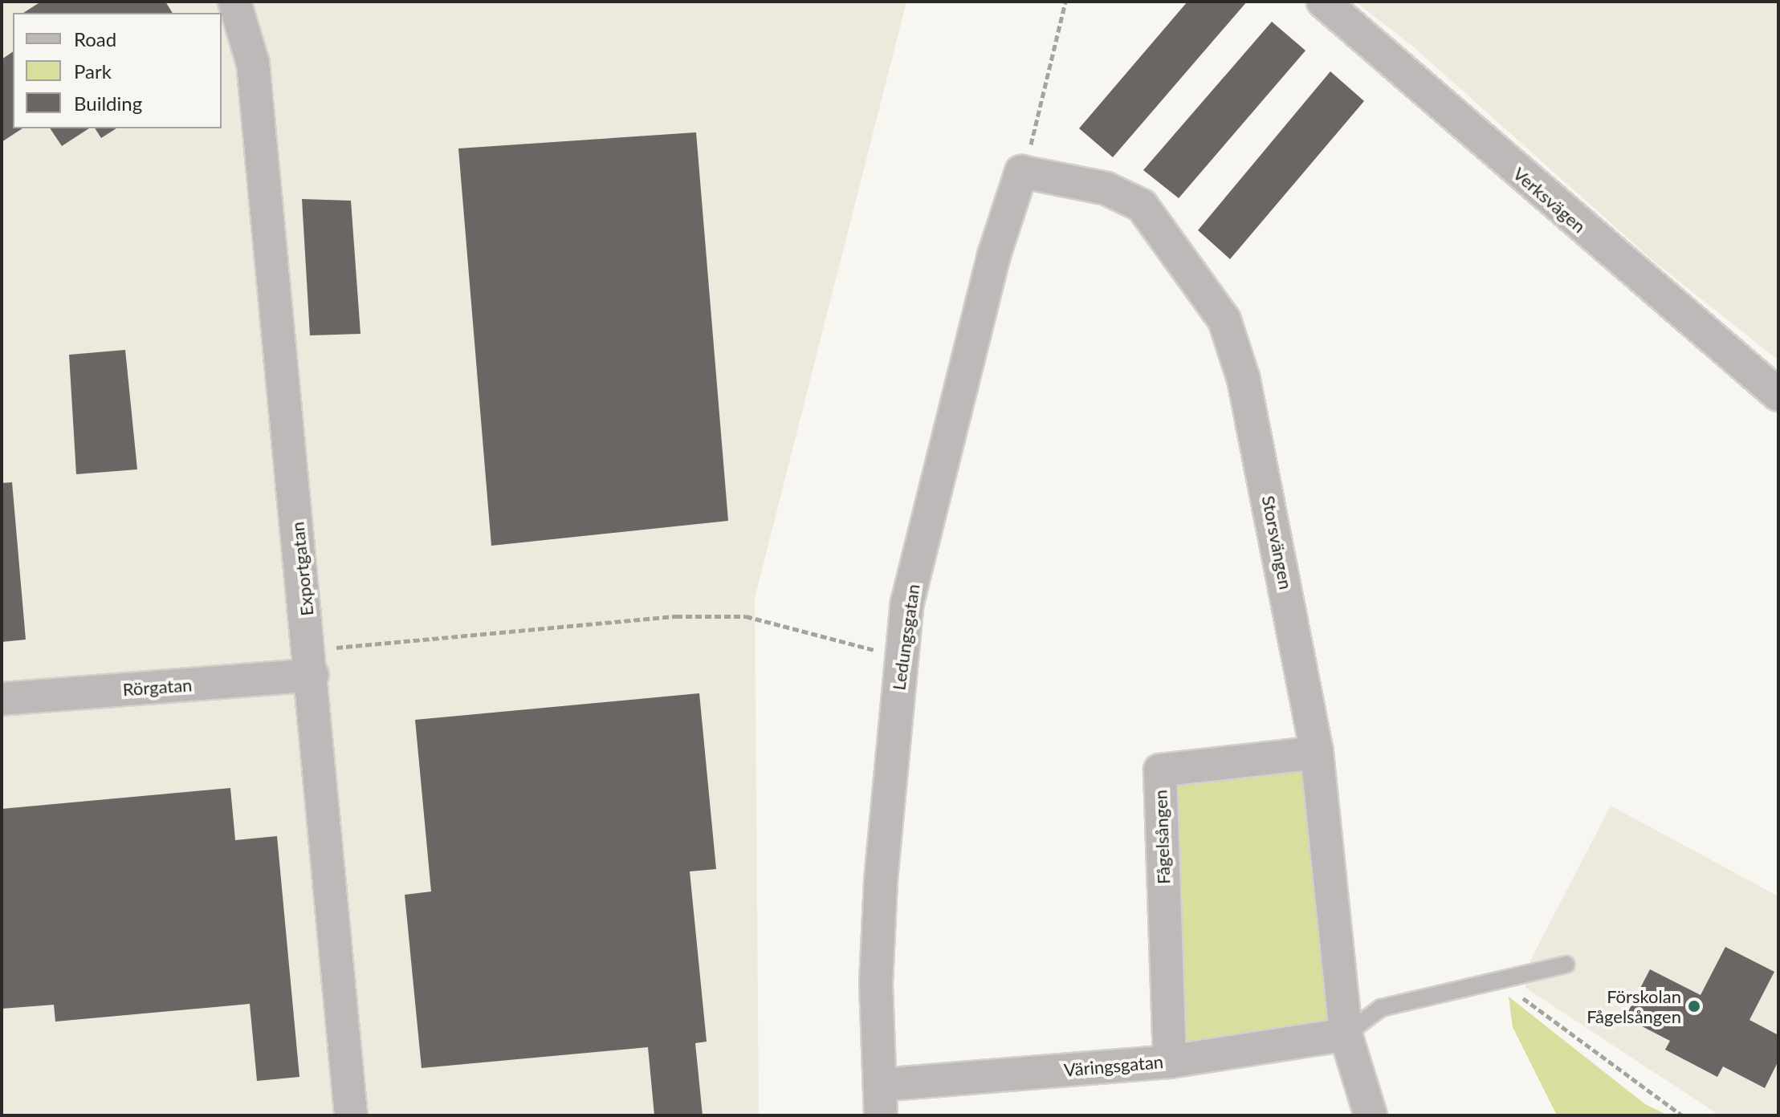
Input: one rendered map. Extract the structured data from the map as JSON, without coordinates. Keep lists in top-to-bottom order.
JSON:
{
  "streets": {
    "street": [
      "Verksvägen",
      "Storsvängen",
      "Exportgatan",
      "Ledungsgatan",
      "Rörgatan",
      "Fågelsången",
      "Väringsgatan"
    ]
  },
  "crossings": [
    ["Storsvängen", "Ledungsgatan"],
    ["Storsvängen", "Fågelsången"],
    ["Storsvängen", "Väringsgatan"],
    ["Exportgatan", "Rörgatan"],
    ["Ledungsgatan", "Väringsgatan"],
    ["Fågelsången", "Väringsgatan"]
  ],
  "places": ["Förskolan Fågelsången"],
  "legend": ["Road", "Park", "Building"]
}
